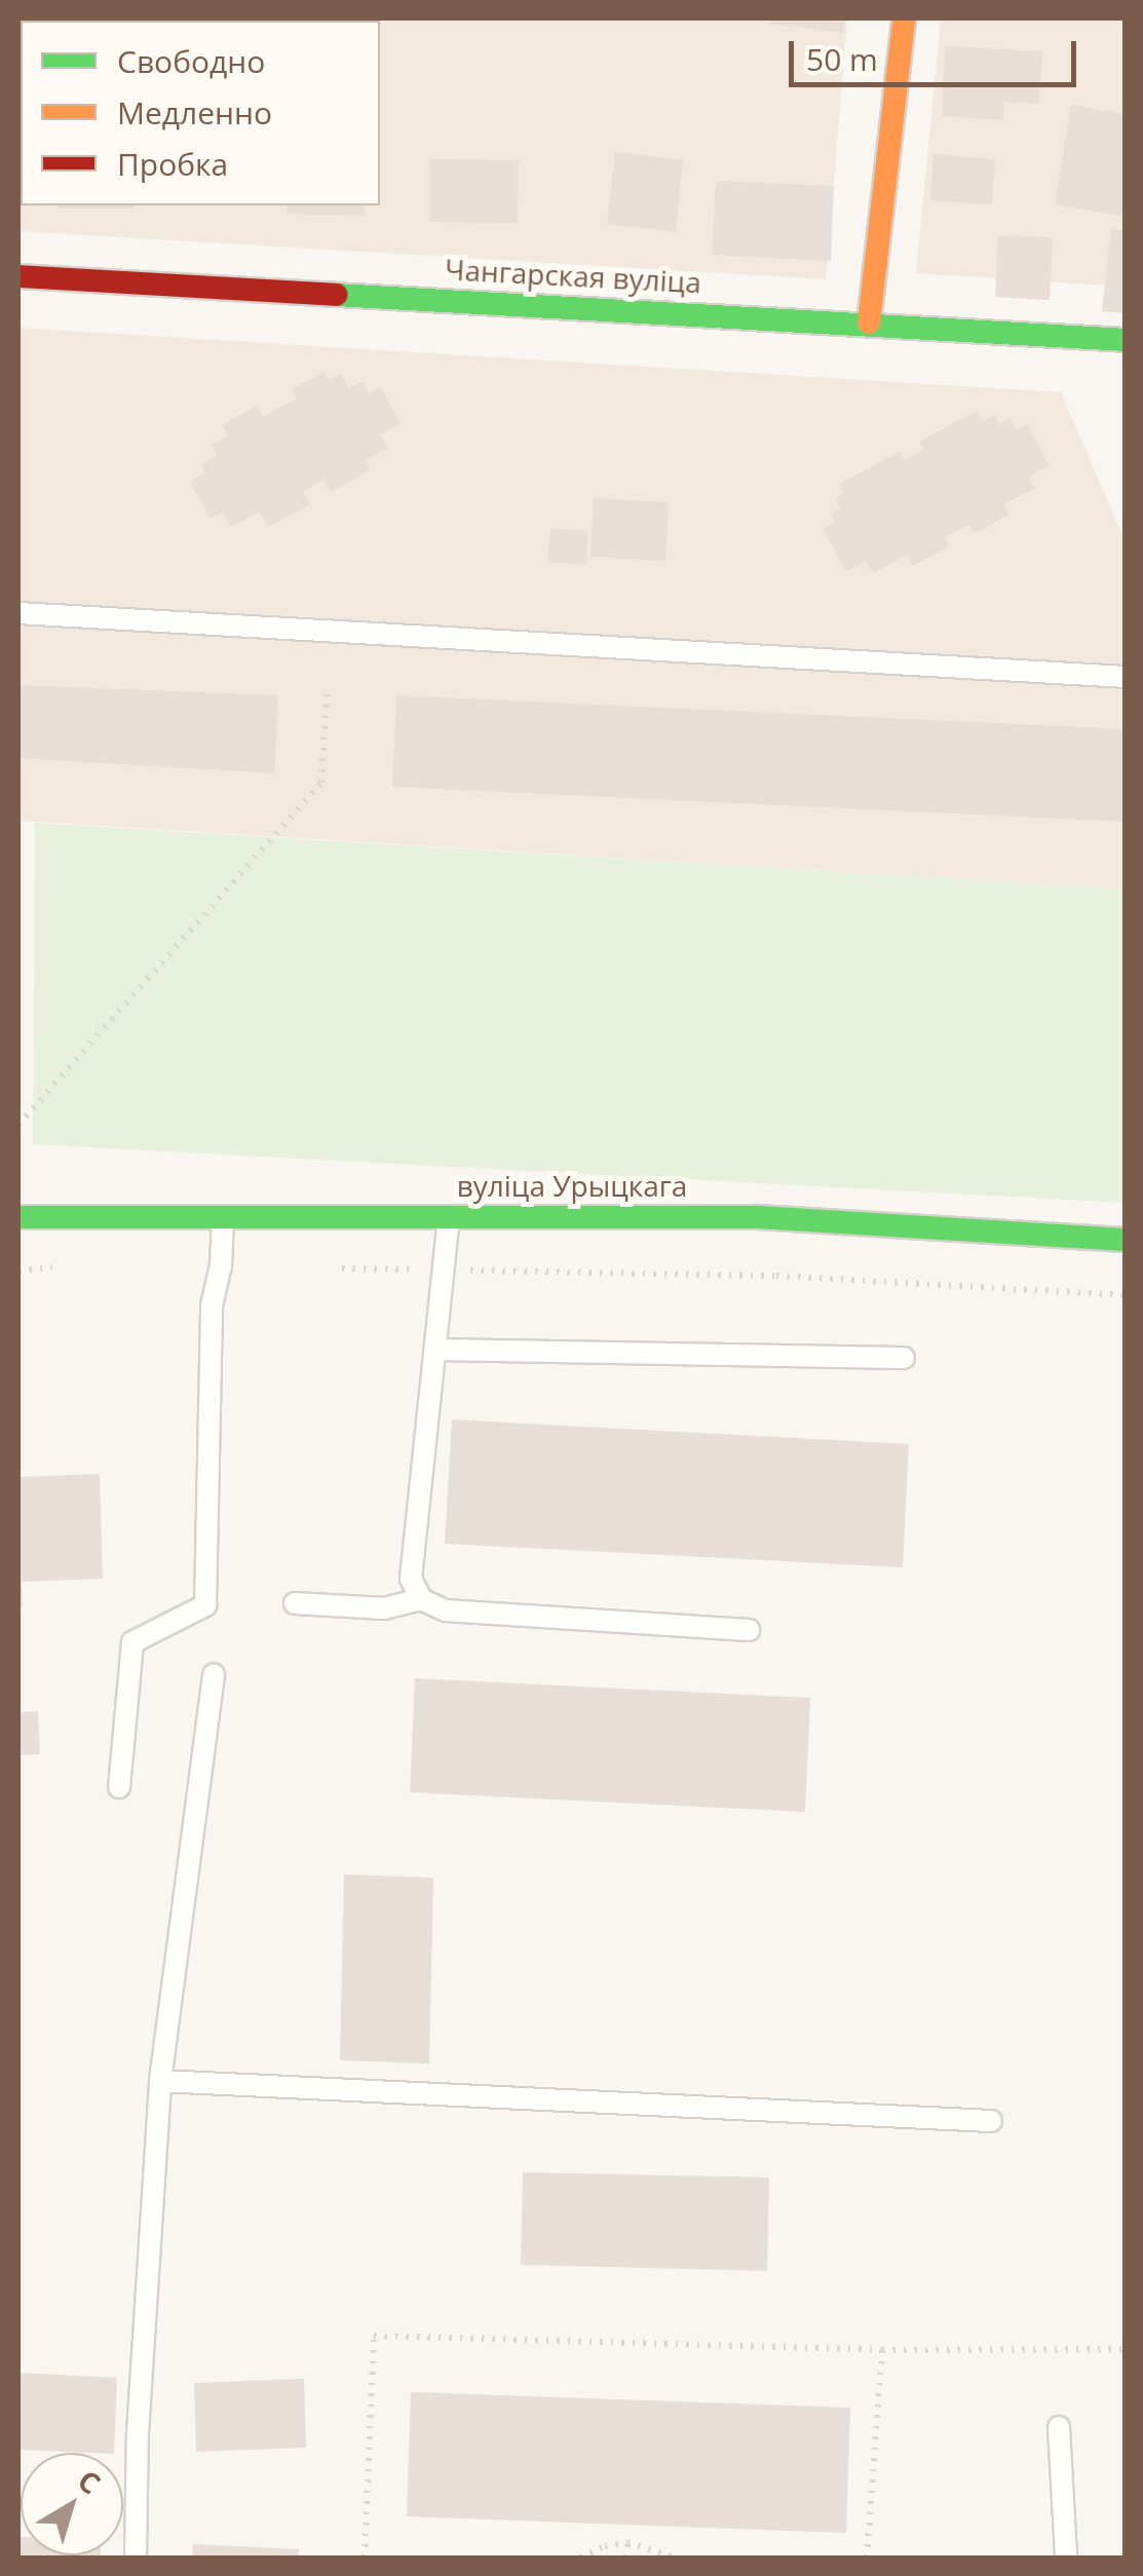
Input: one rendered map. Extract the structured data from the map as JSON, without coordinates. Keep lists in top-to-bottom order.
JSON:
{
  "streets": {
    "main road": ["Чангарская вуліца", "вуліца Урыцкага"]
  },
  "legend": ["Свободно", "Медленно", "Пробка"],
  "scale_bar": "50 m",
  "north": "top right"
}
